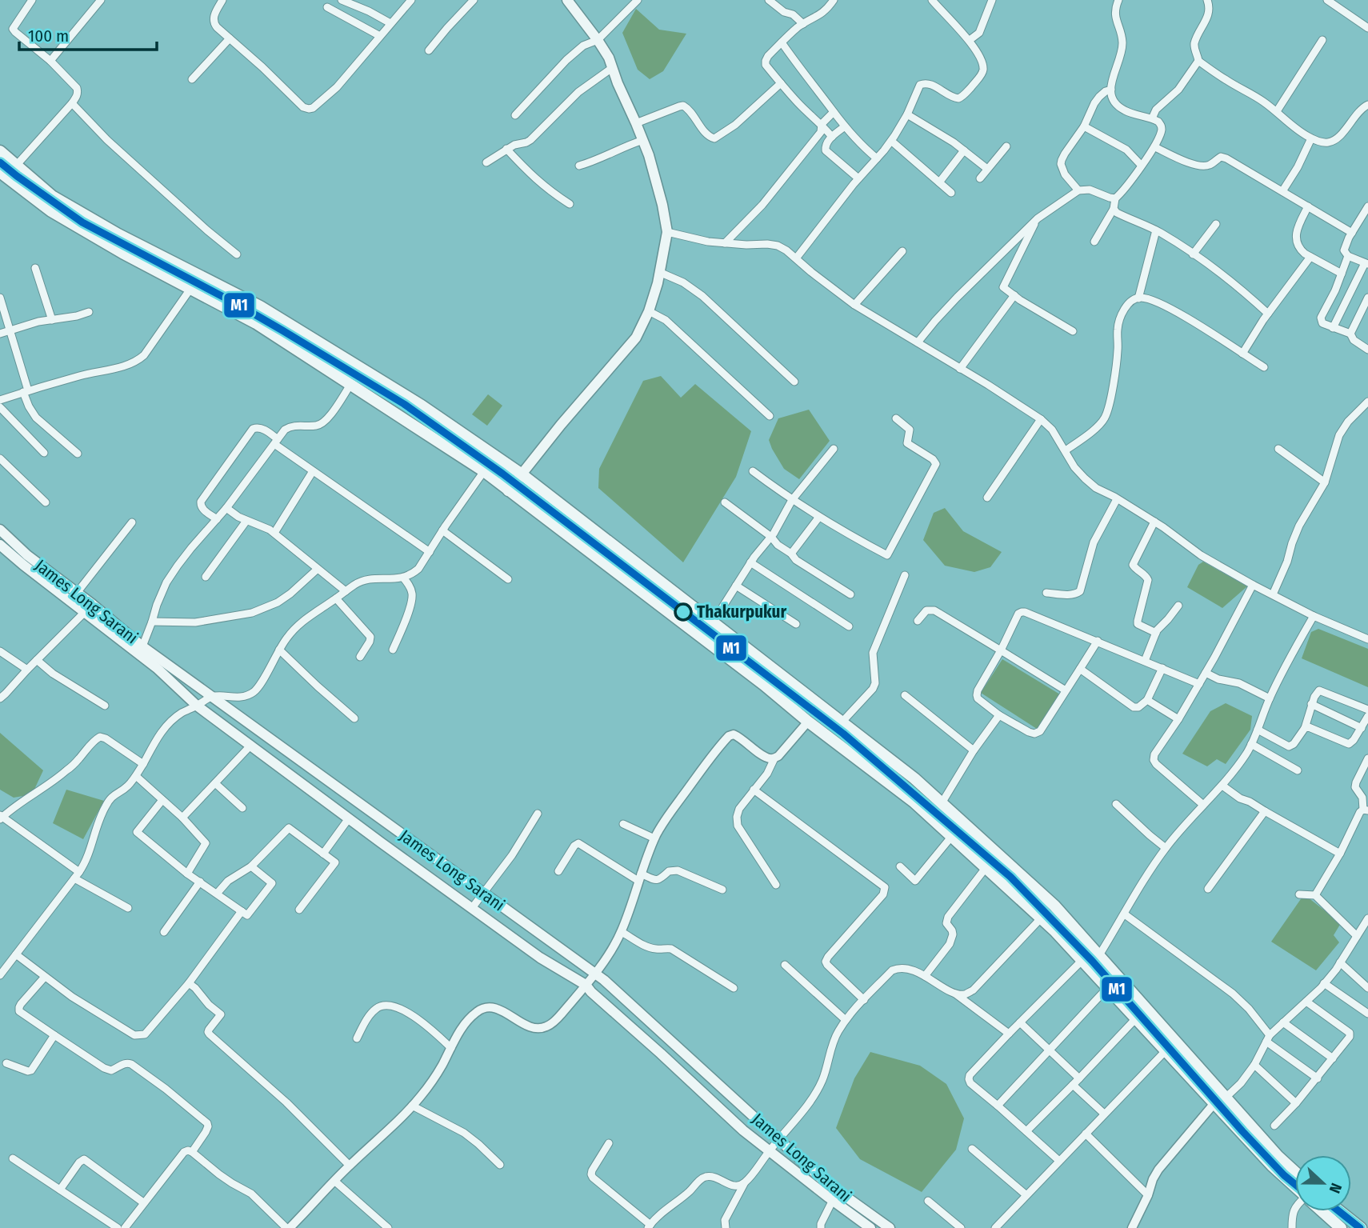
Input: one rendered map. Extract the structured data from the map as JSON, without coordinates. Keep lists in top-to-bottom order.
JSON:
{
  "streets": {
    "main road": ["James Long Sarani"]
  },
  "places": ["Thakurpukur"],
  "lines": ["transit line M1"],
  "scale_bar": "100 m",
  "north": "right"
}
